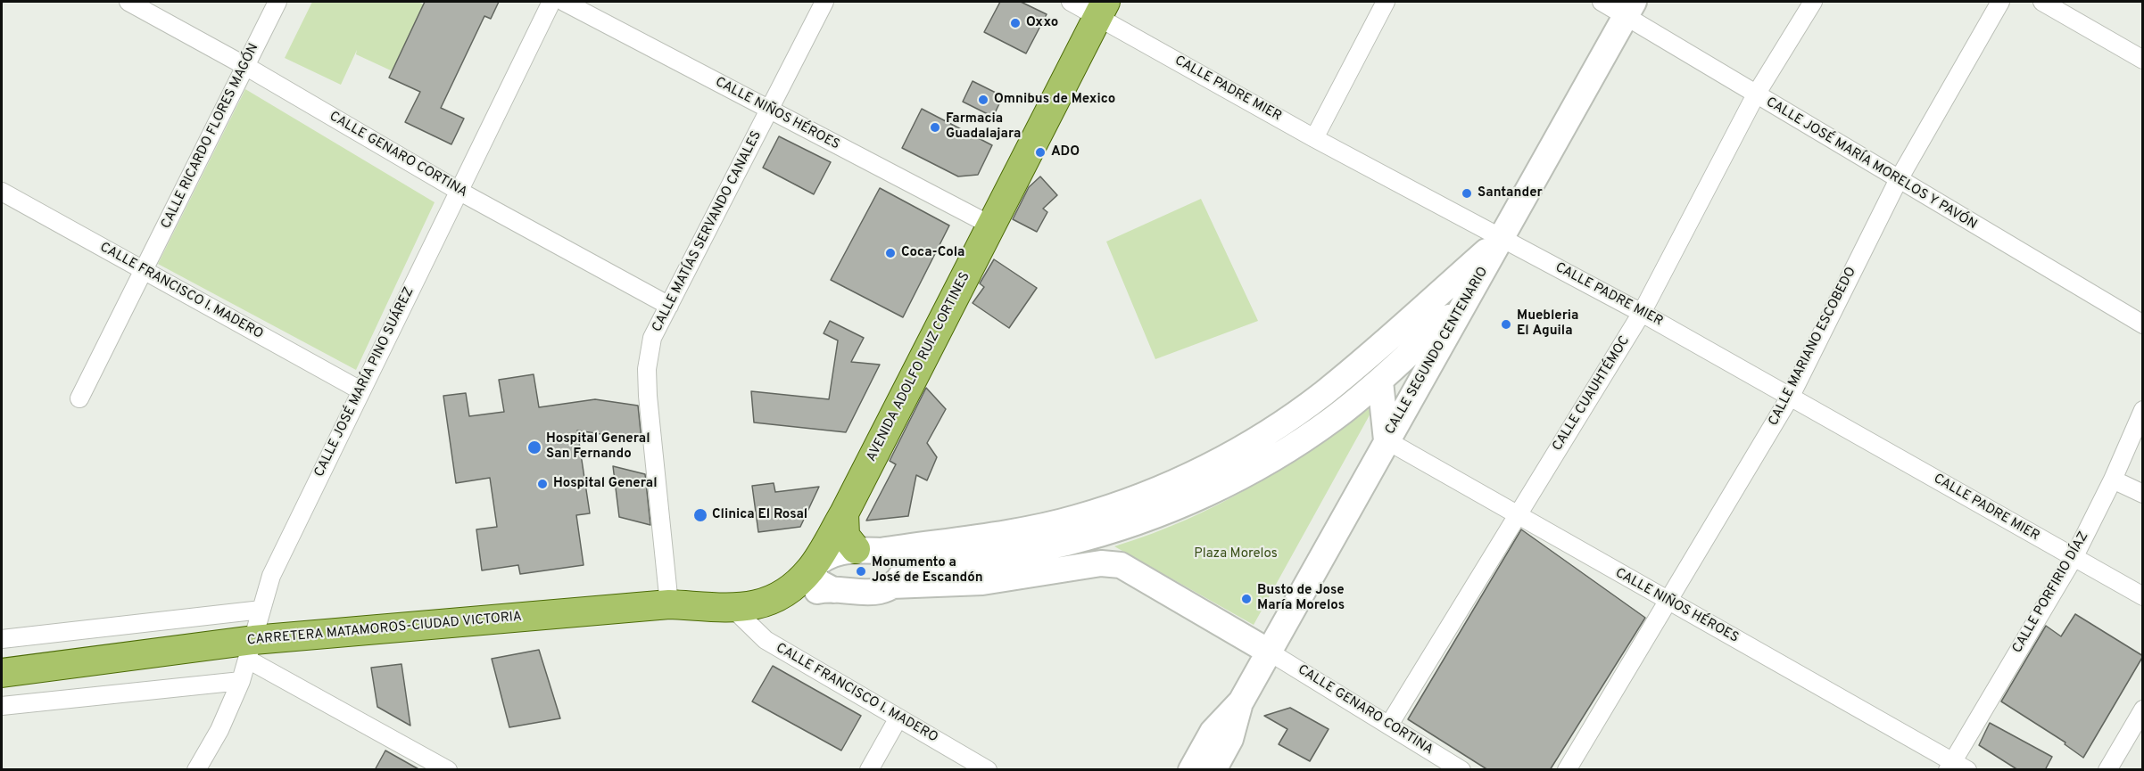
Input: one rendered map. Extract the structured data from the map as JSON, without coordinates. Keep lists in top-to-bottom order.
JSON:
{
  "streets": {
    "main road": ["AVENIDA ADOLFO RUIZ CORTINES", "CARRETERA MATAMOROS-CIUDAD VICTORIA"],
    "street": [
      "CALLE PADRE MIER",
      "CALLE NIÑOS HÉROES",
      "CALLE RICARDO FLORES MAGÓN",
      "CALLE GENARO CORTINA",
      "CALLE JOSÉ MARÍA MORELOS Y PAVÓN",
      "CALLE MATÍAS SERVANDO CANALES",
      "CALLE FRANCISCO I. MADERO",
      "CALLE MARIANO ESCOBEDO",
      "CALLE SEGUNDO CENTENARIO",
      "CALLE JOSÉ MARÍA PINO SUÁREZ",
      "CALLE CUAUHTÉMOC",
      "CALLE PORFIRIO DÍAZ"
    ]
  },
  "crossings": [
    ["CALLE PADRE MIER", "CALLE MARIANO ESCOBEDO"],
    ["CALLE PADRE MIER", "CALLE SEGUNDO CENTENARIO"],
    ["CALLE PADRE MIER", "AVENIDA ADOLFO RUIZ CORTINES"],
    ["CALLE PADRE MIER", "CALLE CUAUHTÉMOC"],
    ["CALLE PADRE MIER", "CALLE PORFIRIO DÍAZ"],
    ["CALLE NIÑOS HÉROES", "CALLE MATÍAS SERVANDO CANALES"],
    ["CALLE NIÑOS HÉROES", "CALLE MARIANO ESCOBEDO"],
    ["CALLE NIÑOS HÉROES", "CALLE SEGUNDO CENTENARIO"],
    ["CALLE NIÑOS HÉROES", "AVENIDA ADOLFO RUIZ CORTINES"],
    ["CALLE NIÑOS HÉROES", "CALLE CUAUHTÉMOC"],
    ["CALLE NIÑOS HÉROES", "CALLE PORFIRIO DÍAZ"],
    ["CALLE RICARDO FLORES MAGÓN", "CALLE GENARO CORTINA"],
    ["CALLE RICARDO FLORES MAGÓN", "CALLE FRANCISCO I. MADERO"],
    ["CALLE GENARO CORTINA", "CALLE MATÍAS SERVANDO CANALES"],
    ["CALLE GENARO CORTINA", "CALLE SEGUNDO CENTENARIO"],
    ["CALLE GENARO CORTINA", "CALLE JOSÉ MARÍA PINO SUÁREZ"],
    ["CALLE GENARO CORTINA", "CALLE CUAUHTÉMOC"],
    ["CALLE JOSÉ MARÍA MORELOS Y PAVÓN", "CALLE MARIANO ESCOBEDO"],
    ["CALLE JOSÉ MARÍA MORELOS Y PAVÓN", "CALLE SEGUNDO CENTENARIO"],
    ["CALLE JOSÉ MARÍA MORELOS Y PAVÓN", "CALLE CUAUHTÉMOC"],
    ["CALLE MATÍAS SERVANDO CANALES", "CARRETERA MATAMOROS-CIUDAD VICTORIA"],
    ["CALLE FRANCISCO I. MADERO", "CALLE JOSÉ MARÍA PINO SUÁREZ"],
    ["CALLE FRANCISCO I. MADERO", "CARRETERA MATAMOROS-CIUDAD VICTORIA"],
    ["AVENIDA ADOLFO RUIZ CORTINES", "CARRETERA MATAMOROS-CIUDAD VICTORIA"],
    ["CALLE JOSÉ MARÍA PINO SUÁREZ", "CARRETERA MATAMOROS-CIUDAD VICTORIA"]
  ],
  "parks": ["Plaza Morelos"],
  "places": [
    "Oxxo",
    "Omnibus de Mexico",
    "Farmacia Guadalajara",
    "ADO",
    "Santander",
    "Coca-Cola",
    "Muebleria El Aguila",
    "Hospital General San Fernando",
    "Hospital General",
    "Clinica El Rosal",
    "Monumento a José de Escandón",
    "Busto de Jose María Morelos"
  ]
}
